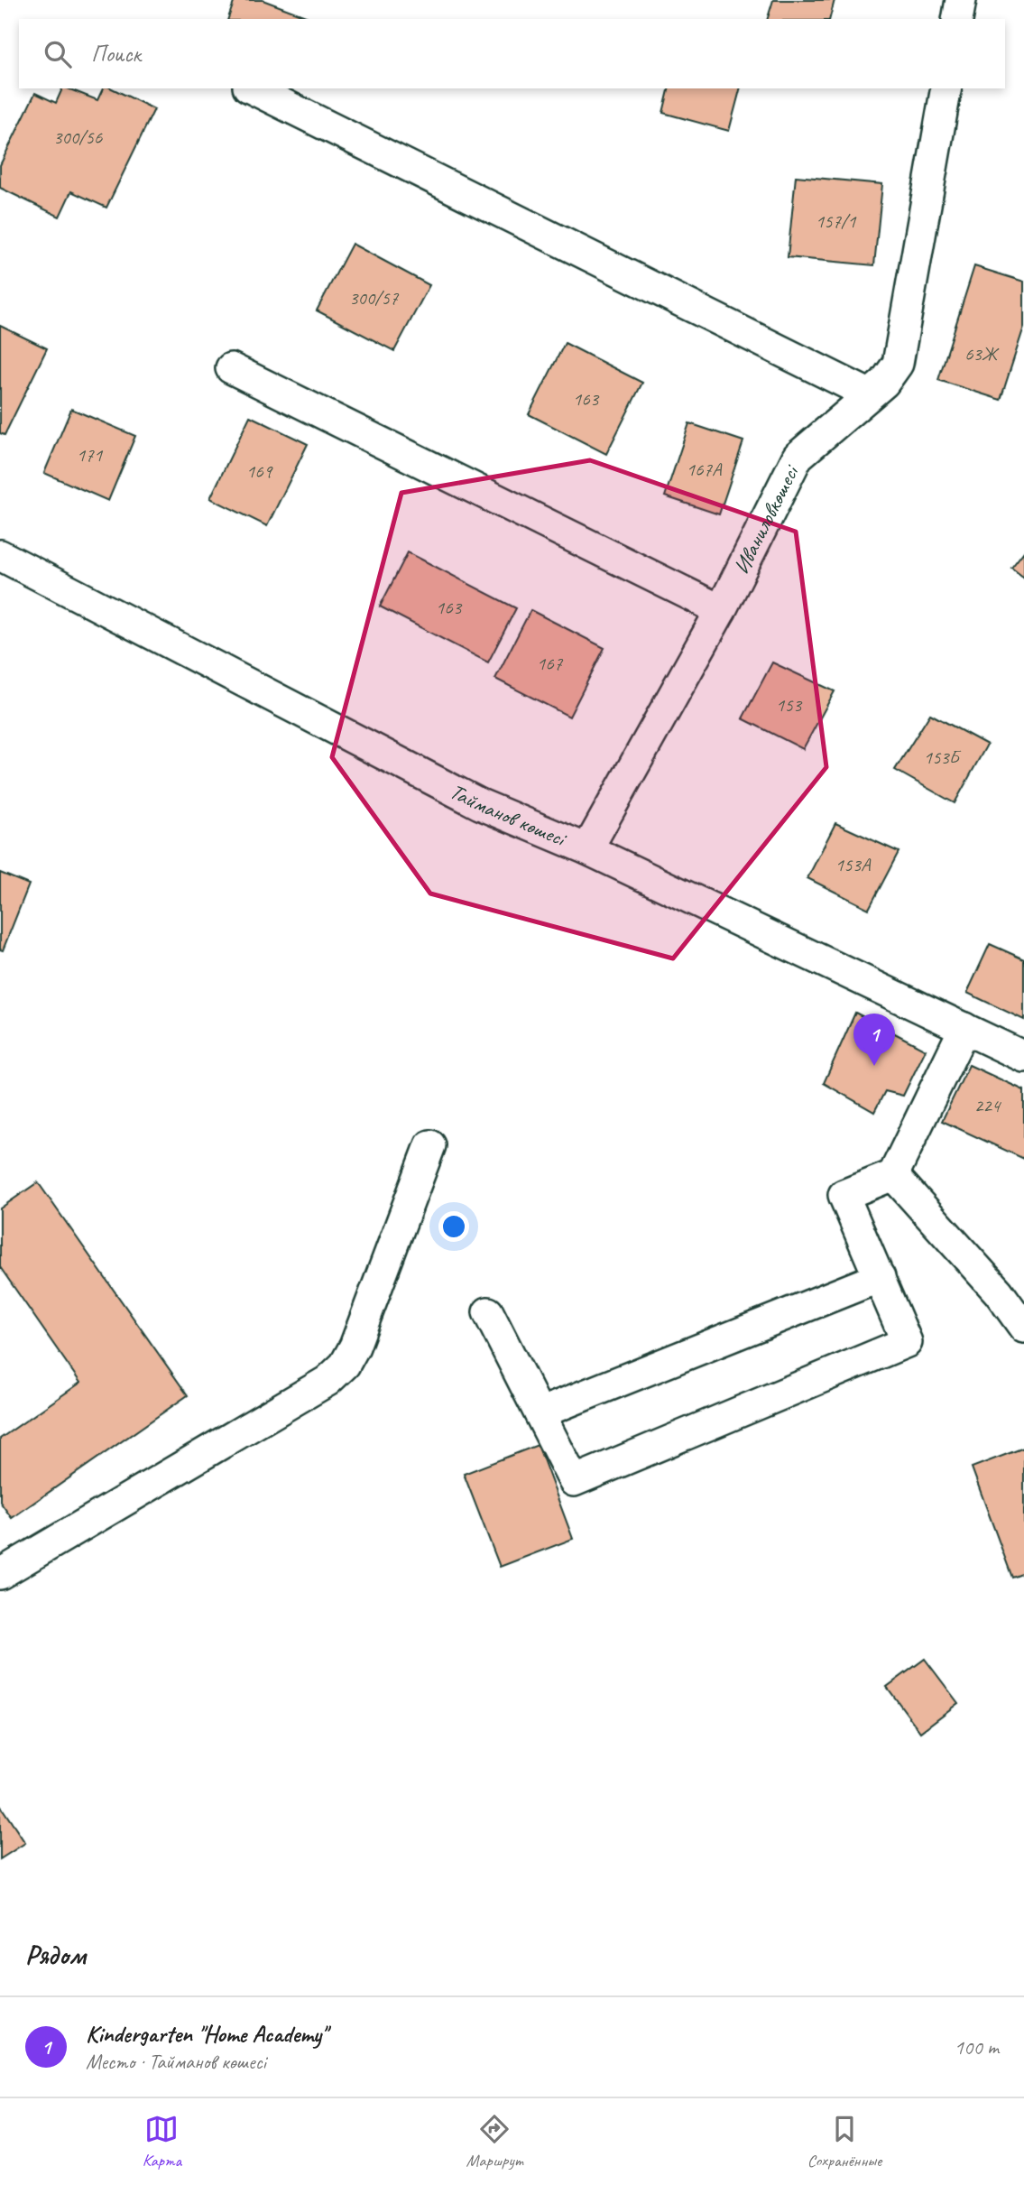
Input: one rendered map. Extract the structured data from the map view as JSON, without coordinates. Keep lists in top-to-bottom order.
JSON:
{
  "streets": {
    "street": ["Иваниловкөшесі", "Тайманов көшесі"]
  },
  "crossings": [
    ["Иваниловкөшесі", "Тайманов көшесі"]
  ],
  "house_numbers": [
    "300/56",
    "157/1",
    "300/57",
    "63Ж",
    "163",
    "171",
    "167А",
    "169",
    "163",
    "167",
    "153",
    "153Б",
    "153А",
    "224"
  ],
  "page": {
    "search": "Поиск",
    "pins": "1",
    "heading": "Рядом",
    "list": [
      {
        "mark": "1",
        "name": "Kindergarten \"Home Academy\"",
        "note": "Место · Тайманов көшесі",
        "value": "100 m"
      }
    ],
    "nav": ["Карта", "Маршрут", "Сохранённые"]
  }
}
